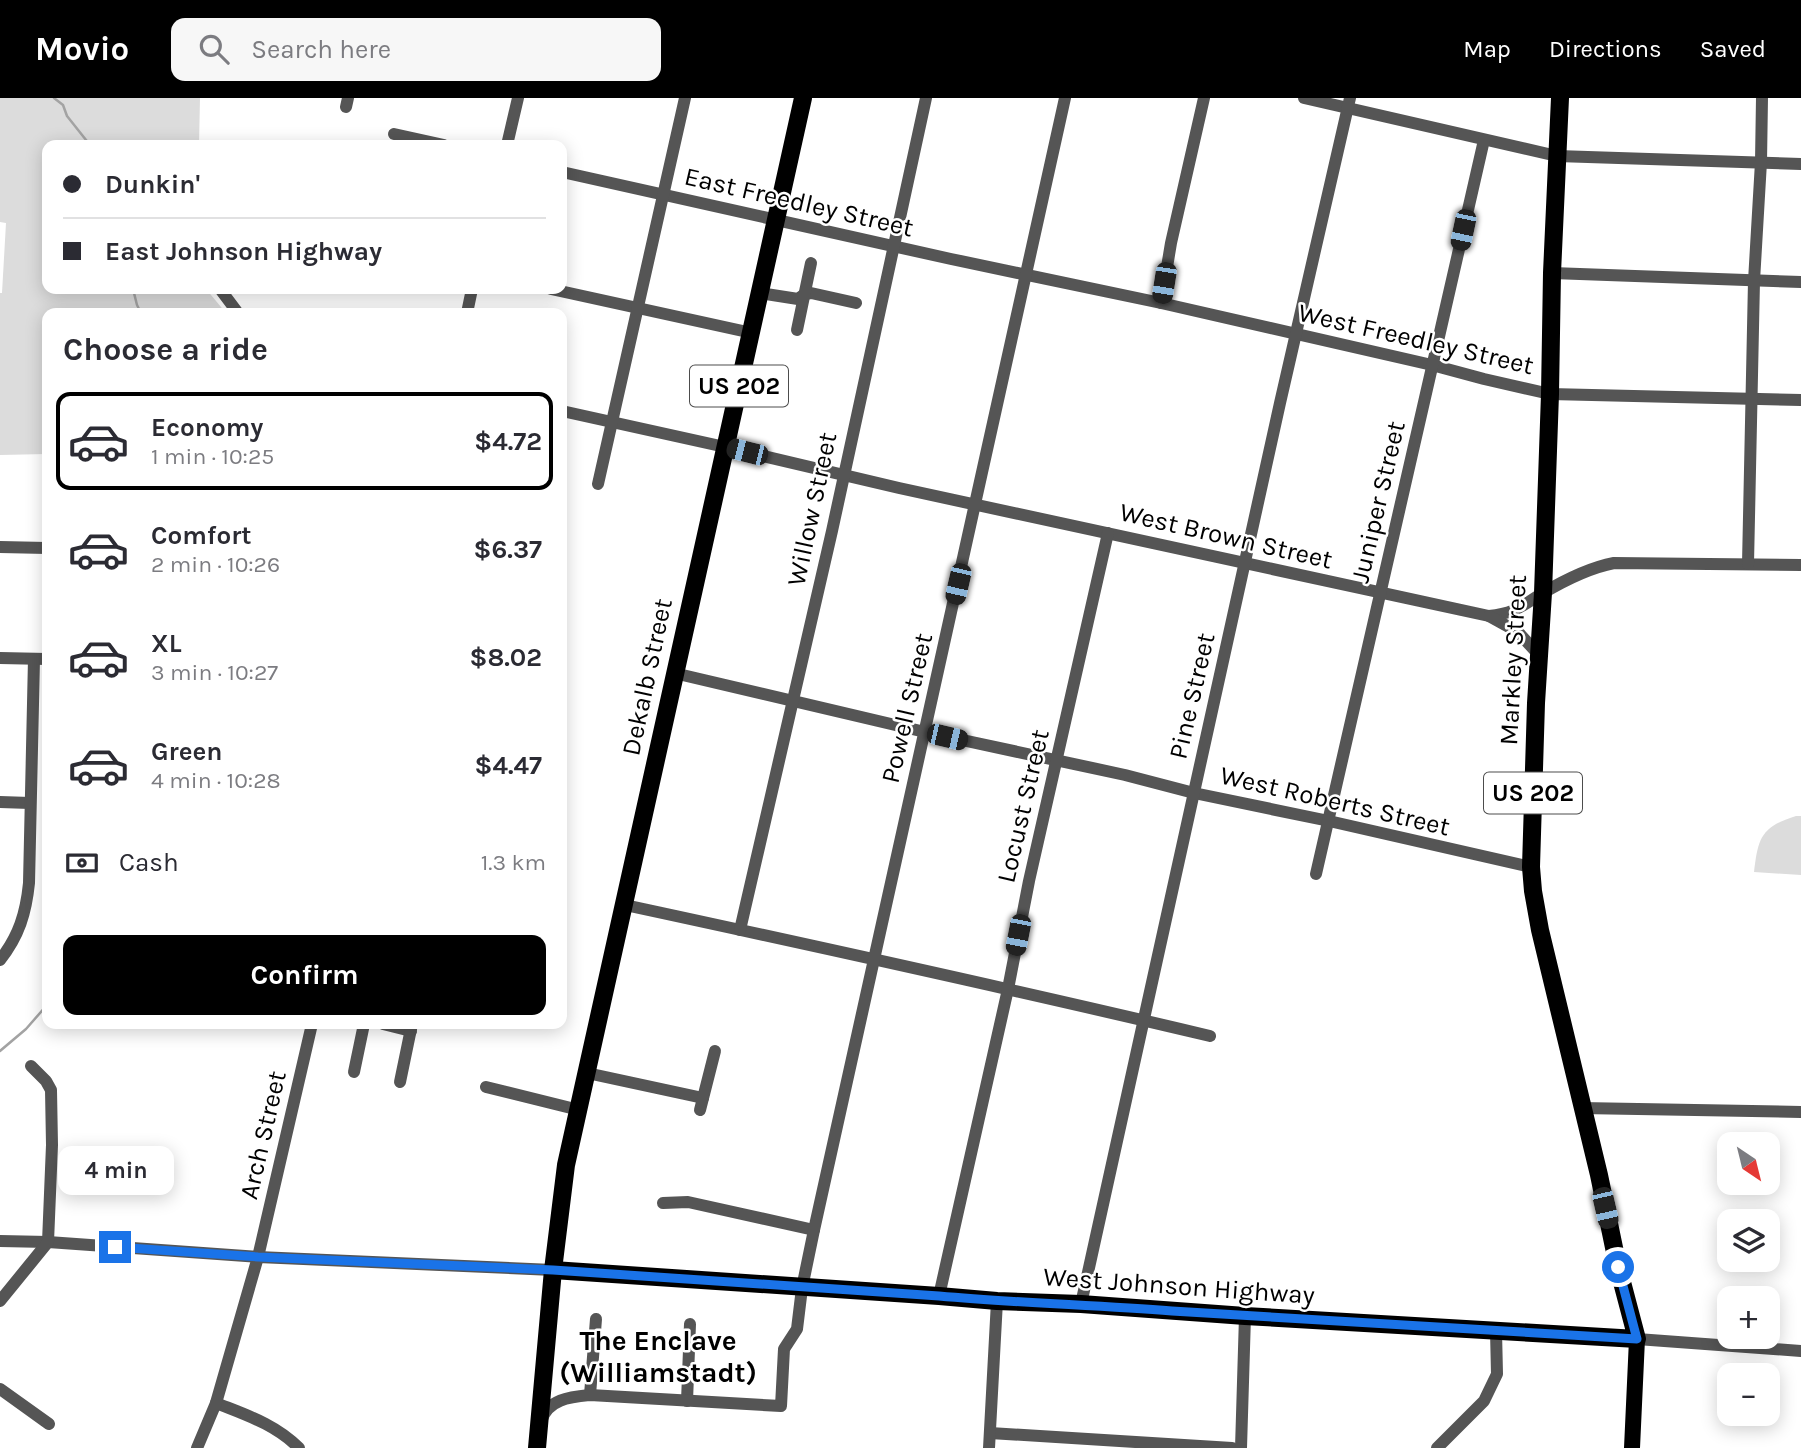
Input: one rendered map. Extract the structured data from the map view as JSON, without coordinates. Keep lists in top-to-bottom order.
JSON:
{
  "streets": {
    "highway": [
      "US 202",
      "Markley Street",
      "Dekalb Street",
      "West Johnson Highway"
    ],
    "street": [
      "East Freedley Street",
      "West Freedley Street",
      "Juniper Street",
      "Willow Street",
      "West Brown Street",
      "Pine Street",
      "Powell Street",
      "West Roberts Street",
      "Locust Street",
      "Arch Street"
    ]
  },
  "crossings": [
    ["East Freedley Street", "West Freedley Street"],
    ["East Freedley Street", "Willow Street"],
    ["East Freedley Street", "Dekalb Street"],
    ["East Freedley Street", "Powell Street"],
    ["West Freedley Street", "Juniper Street"],
    ["West Freedley Street", "Markley Street"],
    ["West Freedley Street", "Pine Street"],
    ["West Freedley Street", "Powell Street"],
    ["US 202", "Dekalb Street"],
    ["US 202", "West Johnson Highway"],
    ["Juniper Street", "West Brown Street"],
    ["Juniper Street", "West Roberts Street"],
    ["Willow Street", "West Brown Street"],
    ["Willow Street", "West Roberts Street"],
    ["West Brown Street", "Markley Street"],
    ["West Brown Street", "Dekalb Street"],
    ["West Brown Street", "Pine Street"],
    ["West Brown Street", "Powell Street"],
    ["West Brown Street", "Locust Street"],
    ["Markley Street", "West Roberts Street"],
    ["Markley Street", "West Johnson Highway"],
    ["Dekalb Street", "West Roberts Street"],
    ["Dekalb Street", "West Johnson Highway"],
    ["Pine Street", "West Roberts Street"],
    ["Pine Street", "West Johnson Highway"],
    ["Powell Street", "West Roberts Street"],
    ["Powell Street", "West Johnson Highway"],
    ["West Roberts Street", "Locust Street"],
    ["Locust Street", "West Johnson Highway"]
  ],
  "districts": ["The Enclave (Williamstadt)"],
  "north": "bottom right",
  "page": {
    "header": "Movio",
    "search": "Search here",
    "nav": ["Map", "Directions", "Saved"],
    "banner": ["Dunkin'", "East Johnson Highway"],
    "heading": "Choose a ride",
    "list": [
      {
        "name": "Economy",
        "note": "1 min · 10:25",
        "value": "$4.72"
      },
      {
        "name": "Comfort",
        "note": "2 min · 10:26",
        "value": "$6.37"
      },
      {
        "name": "XL",
        "note": "3 min · 10:27",
        "value": "$8.02"
      },
      {
        "name": "Green",
        "note": "4 min · 10:28",
        "value": "$4.47"
      }
    ],
    "pay": ["Cash", "1.3 km"],
    "buttons": "Confirm",
    "map_buttons": ["+", "−"],
    "bubble": "4 min"
  }
}
